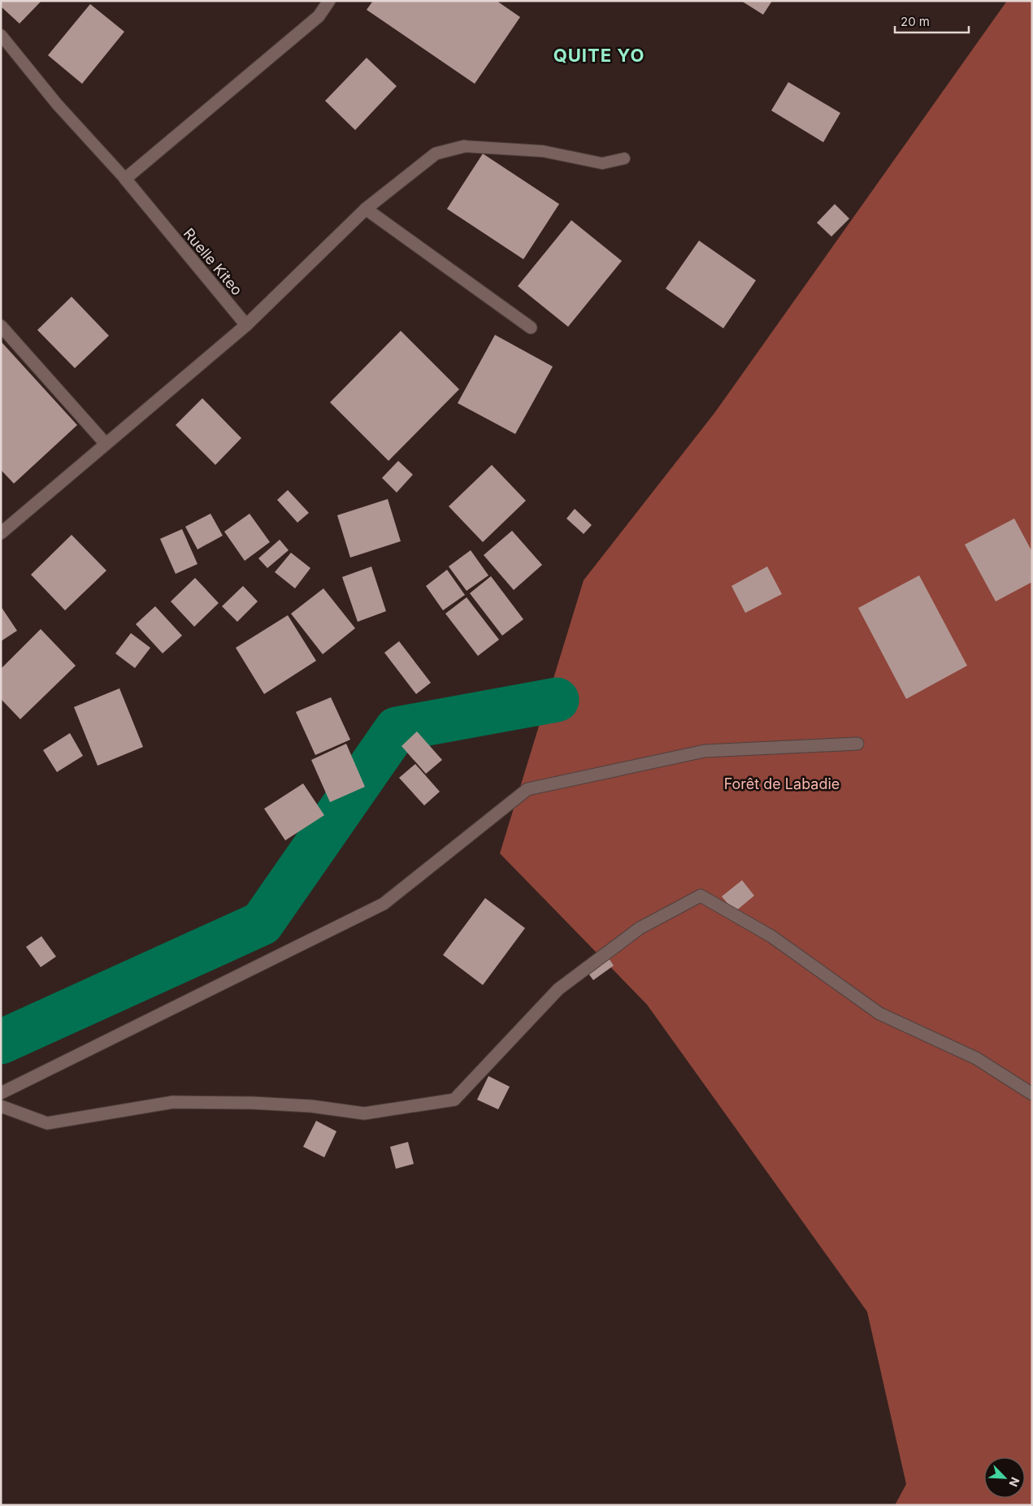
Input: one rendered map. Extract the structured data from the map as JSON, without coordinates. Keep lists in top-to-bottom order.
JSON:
{
  "streets": {
    "street": ["Ruelle Kiteo"]
  },
  "districts": ["QUITE YO"],
  "parks": ["Forêt de Labadie"],
  "scale_bar": "20 m",
  "north": "bottom right"
}
